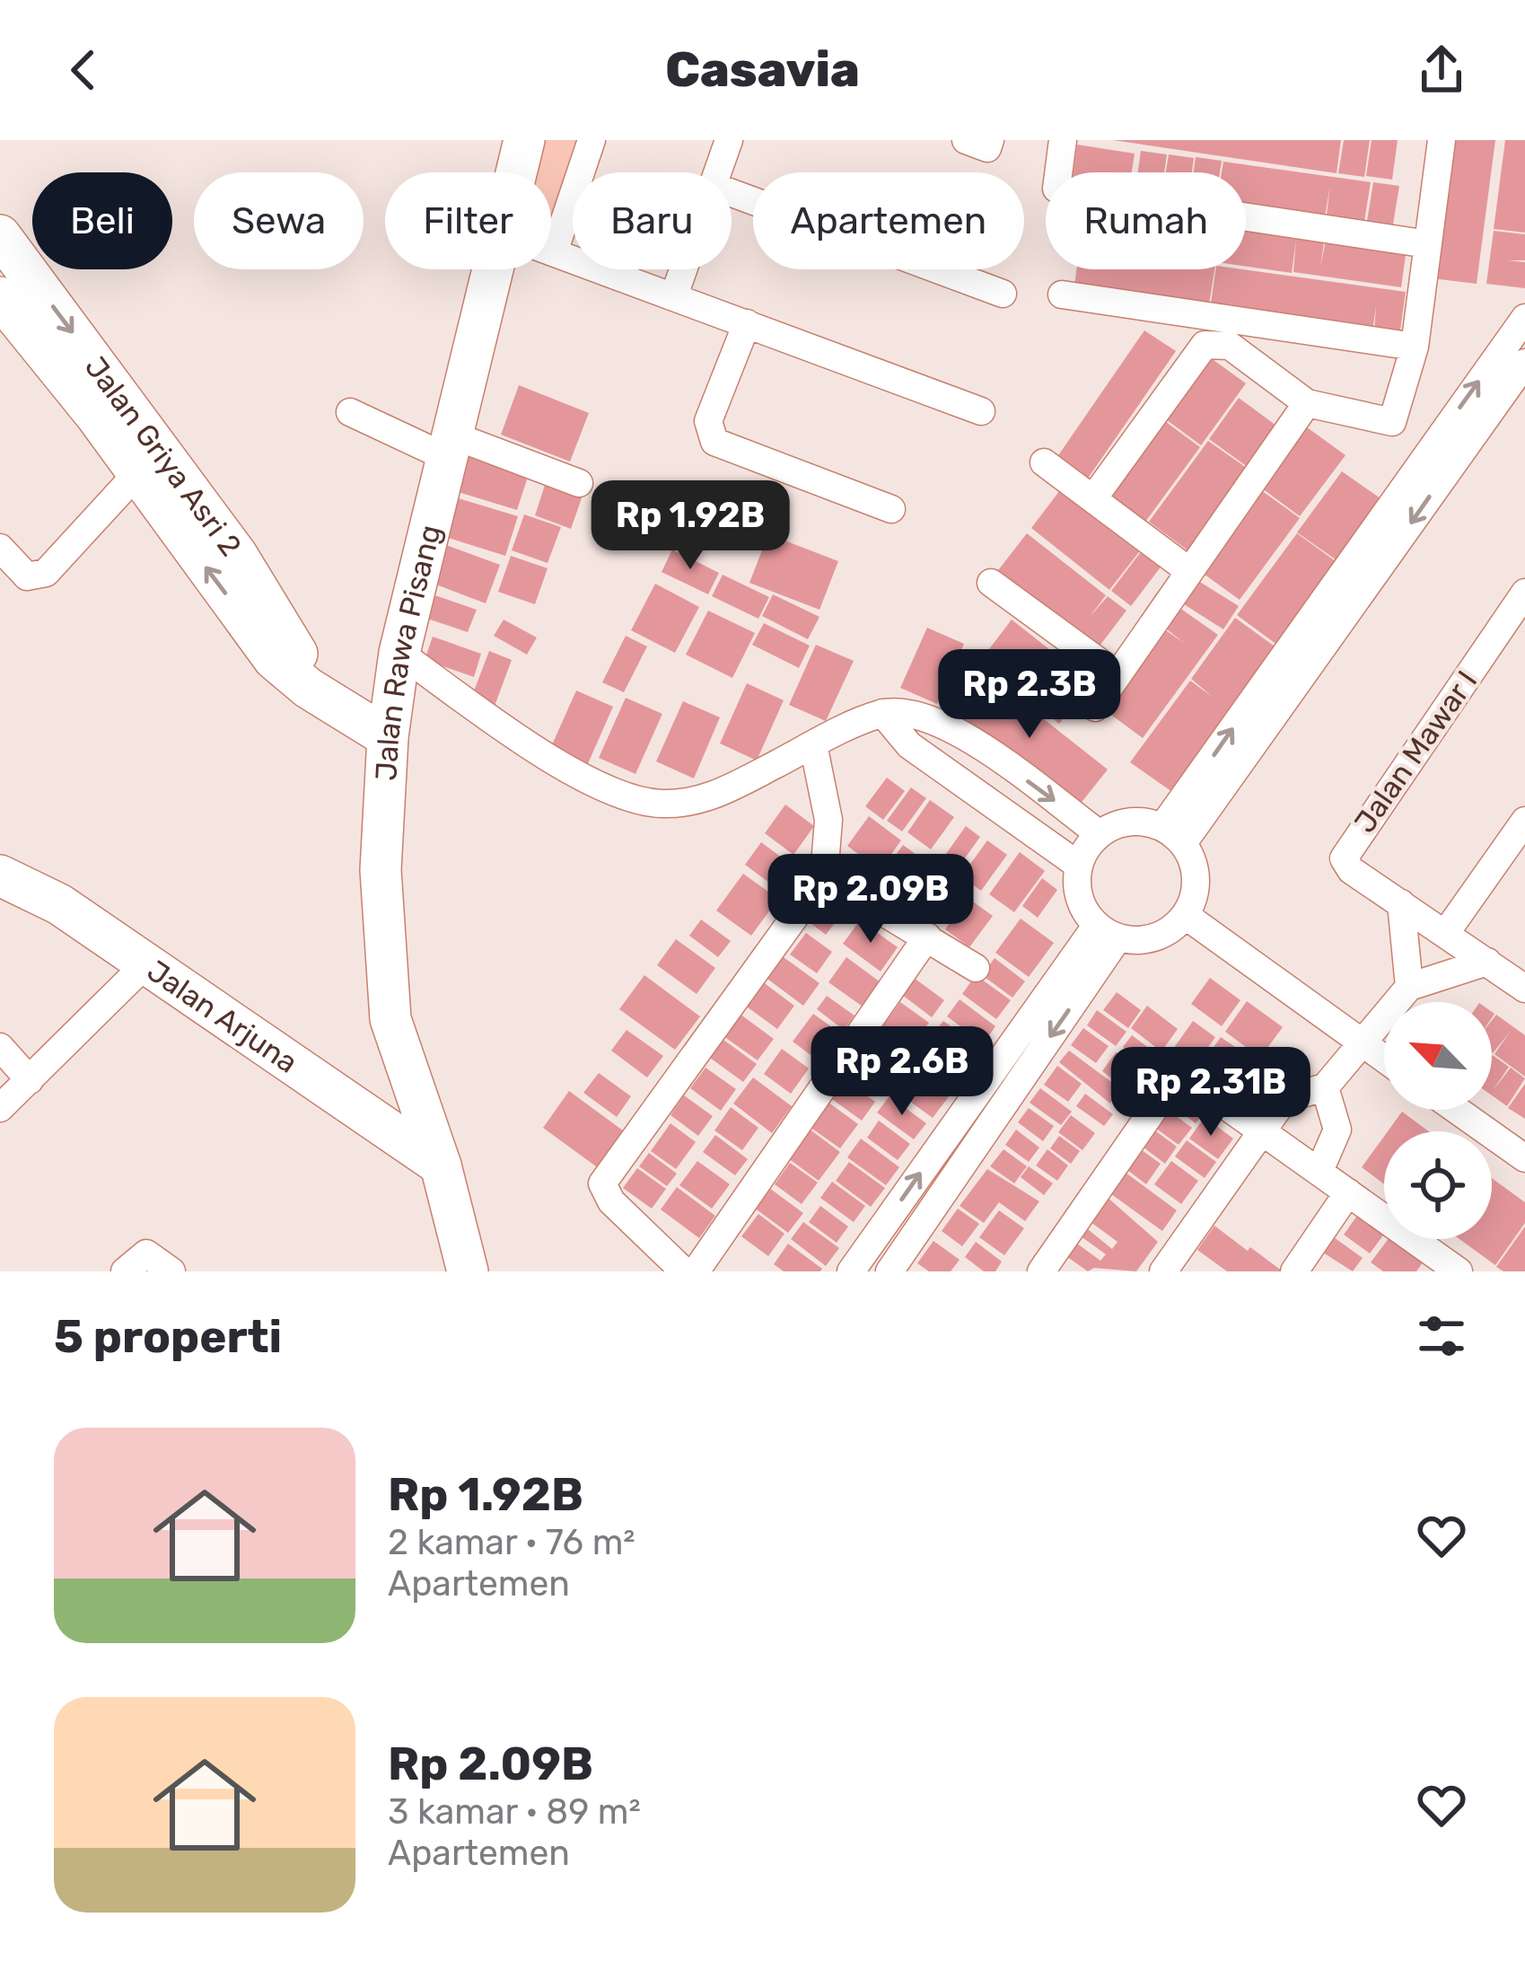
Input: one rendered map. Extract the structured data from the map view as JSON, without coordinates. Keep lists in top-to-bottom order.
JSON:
{
  "streets": {
    "street": [
      "Jalan Griya Asri 2",
      "Jalan Rawa Pisang",
      "Jalan Mawar I",
      "Jalan Arjuna"
    ]
  },
  "crossings": [
    ["Jalan Griya Asri 2", "Jalan Rawa Pisang"],
    ["Jalan Rawa Pisang", "Jalan Arjuna"]
  ],
  "north": "top left",
  "page": {
    "header": "Casavia",
    "chip": [
      "Beli",
      "Sewa",
      "Filter",
      "Baru",
      "Apartemen",
      "Rumah"
    ],
    "price": [
      "Rp 1.92B",
      "Rp 2.3B",
      "Rp 2.09B",
      "Rp 2.6B",
      "Rp 2.31B"
    ],
    "heading": "5 properti",
    "list": [
      {
        "name": "Rp 1.92B",
        "note": "2 kamar · 76 m² · Apartemen"
      },
      {
        "name": "Rp 2.09B",
        "note": "3 kamar · 89 m² · Apartemen"
      }
    ]
  }
}
